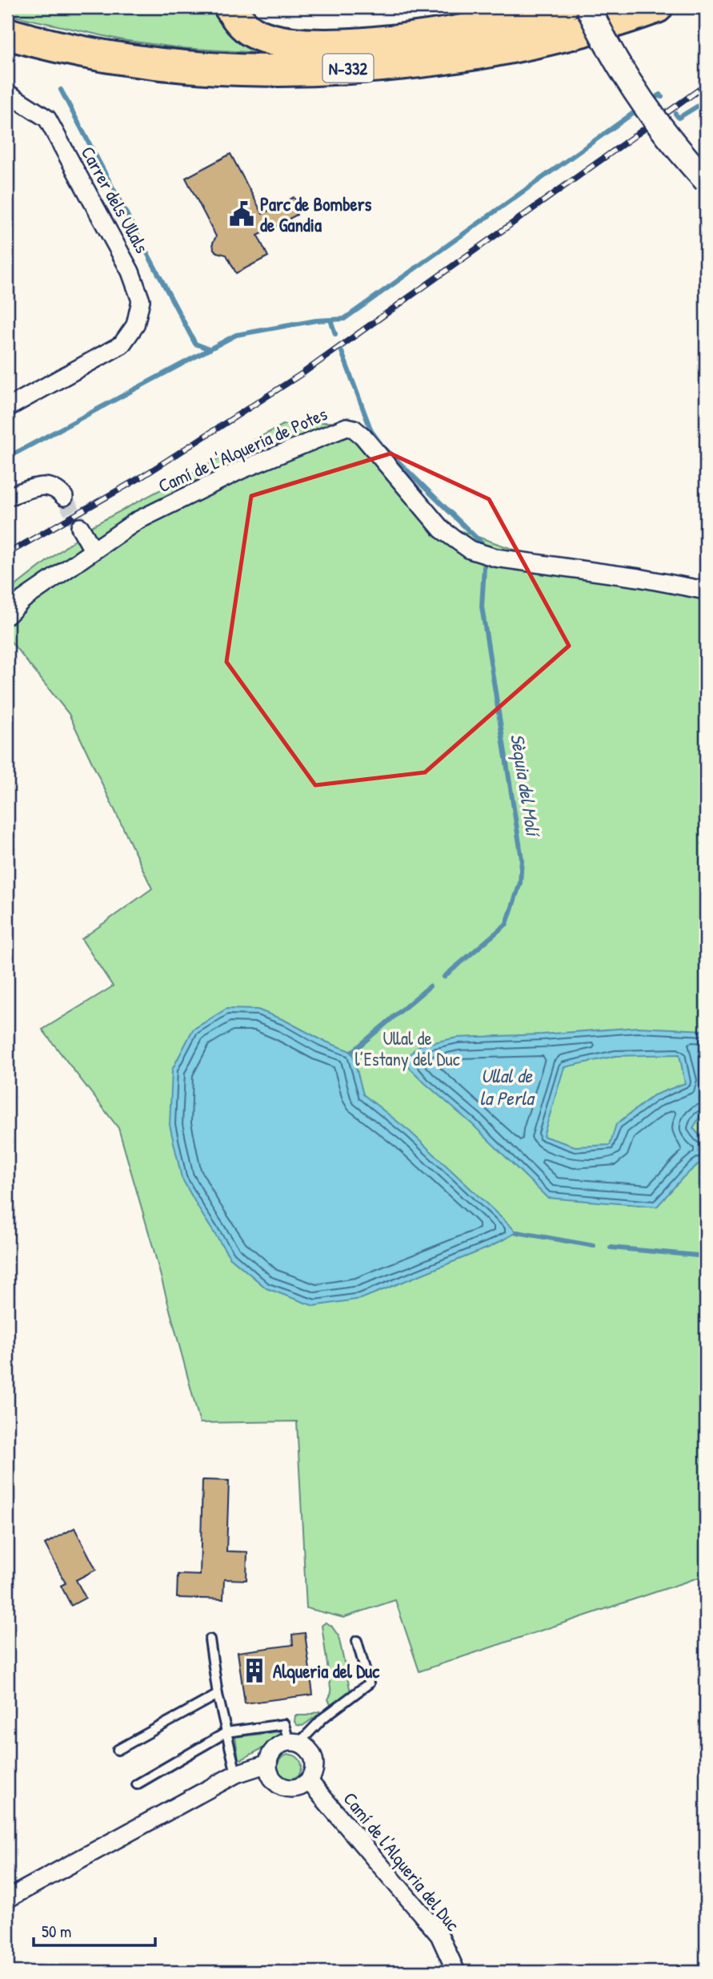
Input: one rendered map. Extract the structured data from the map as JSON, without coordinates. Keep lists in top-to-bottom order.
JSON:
{
  "streets": {
    "highway": ["N-332"],
    "street": ["Carrer dels Ullals", "Camí de L'Alqueria de Potes", "Camí de l'Alqueria del Duc"]
  },
  "water": ["Sèquia del Molí", "Ullal de la Perla"],
  "parks": ["Ullal de l’Estany del Duc"],
  "places": {
    "public building": ["Parc de Bombers de Gandia"],
    "building": ["Alqueria del Duc"]
  },
  "scale_bar": "50 m"
}
